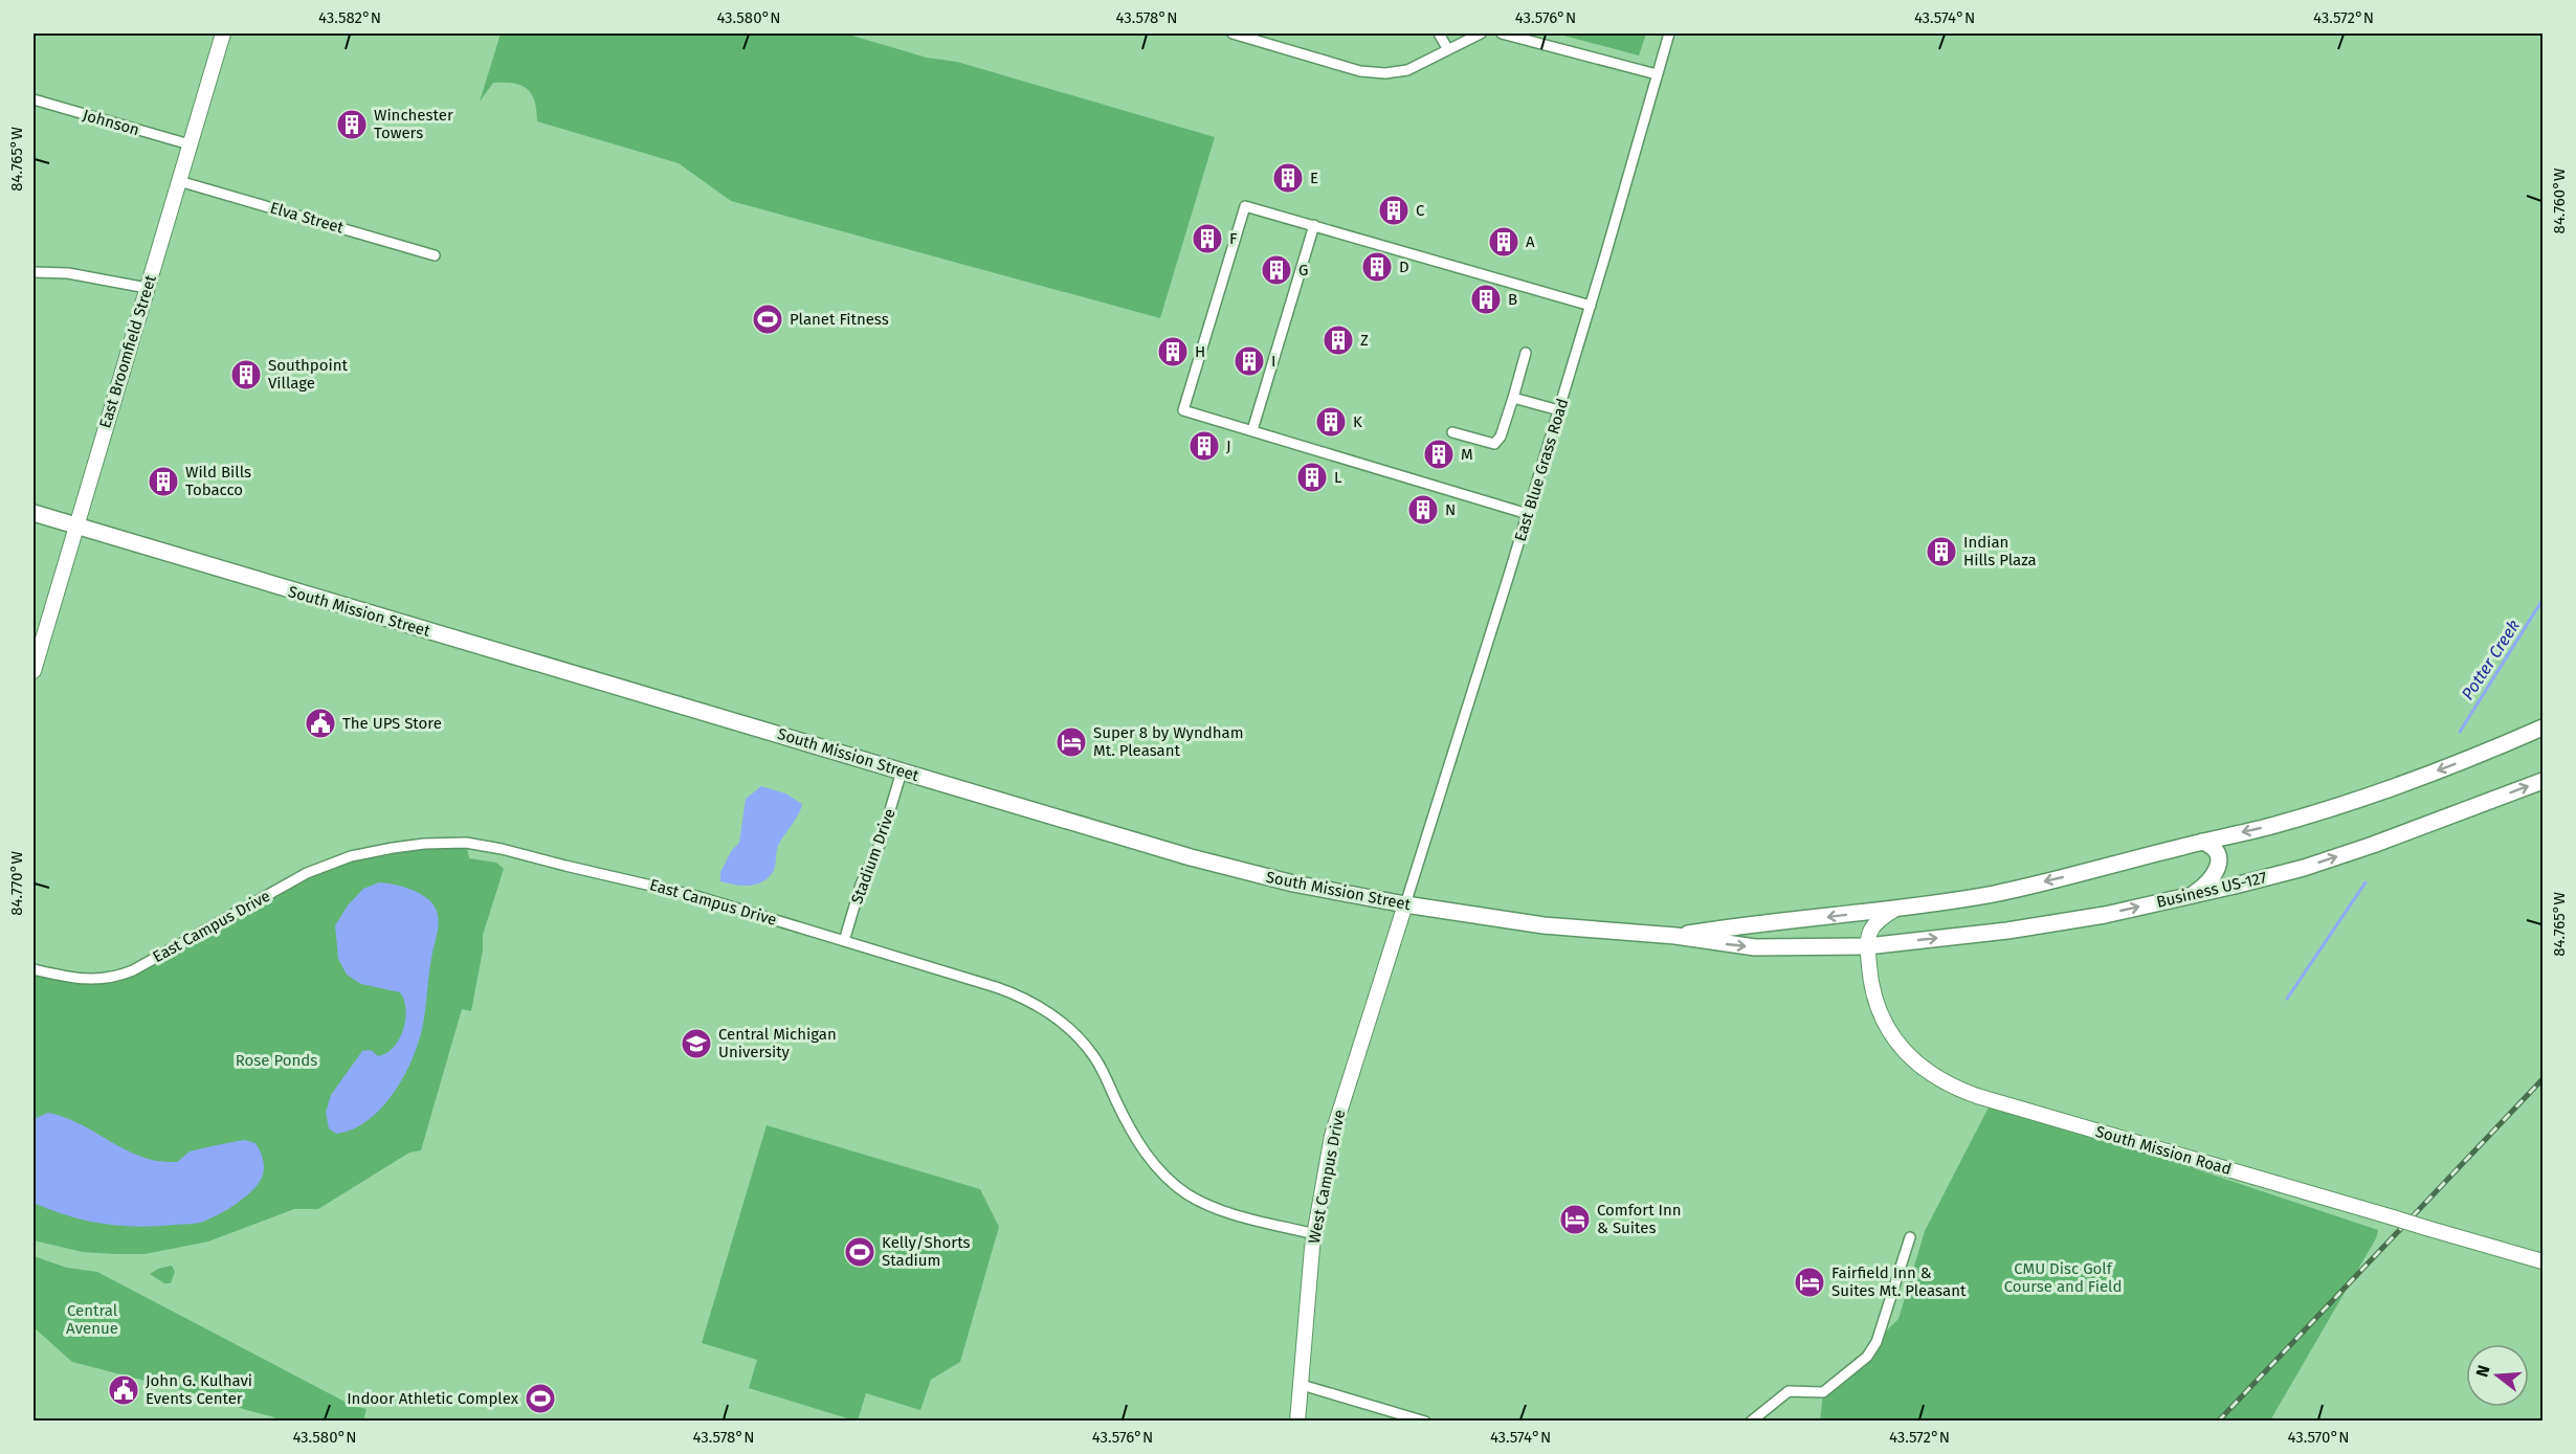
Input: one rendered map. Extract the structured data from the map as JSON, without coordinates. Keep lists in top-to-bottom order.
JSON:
{
  "streets": {
    "main road": [
      "East Broomfield Street",
      "South Mission Street",
      "Business US-127",
      "South Mission Road",
      "West Campus Drive"
    ],
    "street": [
      "Johnson",
      "Elva Street",
      "East Blue Grass Road",
      "Stadium Drive",
      "East Campus Drive"
    ]
  },
  "crossings": [
    ["Johnson", "East Broomfield Street"],
    ["Elva Street", "East Broomfield Street"],
    ["East Broomfield Street", "South Mission Street"],
    ["East Blue Grass Road", "South Mission Street"],
    ["East Blue Grass Road", "West Campus Drive"],
    ["South Mission Street", "Stadium Drive"],
    ["South Mission Street", "Business US-127"],
    ["South Mission Street", "South Mission Road"],
    ["South Mission Street", "West Campus Drive"],
    ["Stadium Drive", "East Campus Drive"],
    ["Business US-127", "South Mission Road"],
    ["East Campus Drive", "West Campus Drive"]
  ],
  "water": ["Potter Creek"],
  "parks": ["Rose Ponds", "CMU Disc Golf Course and Field", "Central Avenue"],
  "places": {
    "building": [
      "Winchester Towers",
      "E",
      "C",
      "F",
      "A",
      "D",
      "G",
      "B",
      "Z",
      "H",
      "I",
      "Southpoint Village",
      "K",
      "J",
      "M",
      "L",
      "Wild Bills Tobacco",
      "N",
      "Indian Hills Plaza"
    ],
    "sports": ["Planet Fitness", "Kelly/Shorts Stadium", "Indoor Athletic Complex"],
    "public building": ["The UPS Store", "John G. Kulhavi Events Center"],
    "hotel": ["Super 8 by Wyndham Mt. Pleasant", "Comfort Inn & Suites", "Fairfield Inn & Suites Mt. Pleasant"],
    "school or university": ["Central Michigan University"]
  },
  "north": "left",
  "coordinates": [
    "43.582°N",
    "43.580°N",
    "43.578°N",
    "43.576°N",
    "43.574°N",
    "43.572°N",
    "84.765°W",
    "84.760°W",
    "84.770°W",
    "43.570°N"
  ]
}
